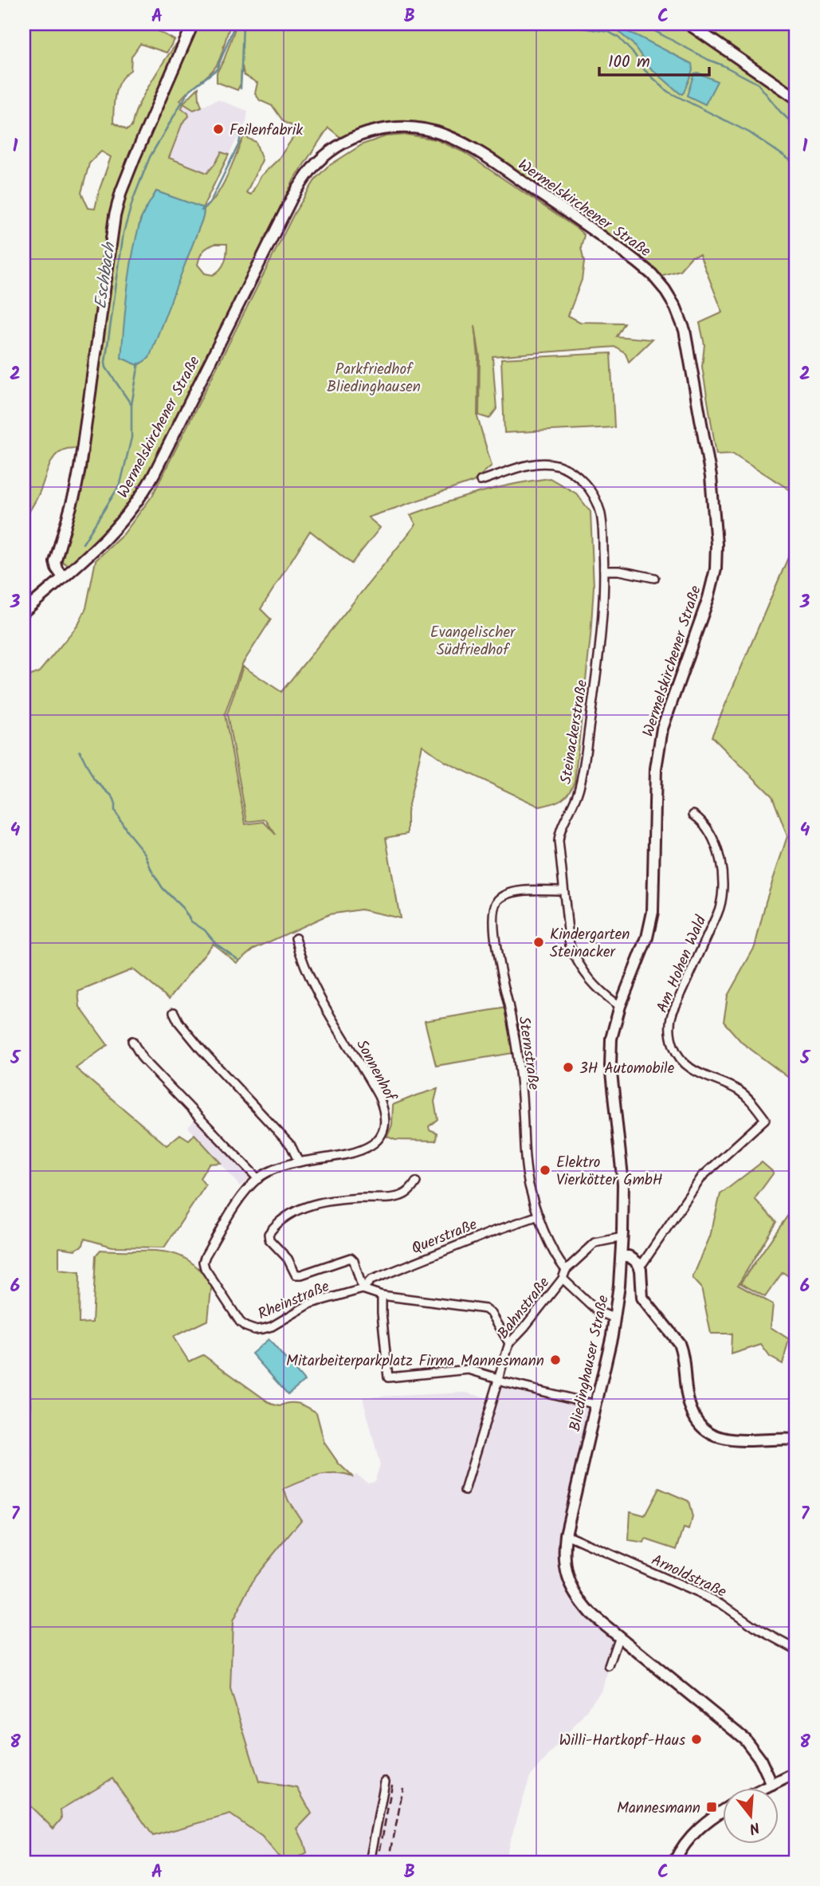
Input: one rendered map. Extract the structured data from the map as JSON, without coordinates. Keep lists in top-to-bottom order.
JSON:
{
  "streets": {
    "main road": ["Wermelskirchener Straße", "Bliedinghauser Straße"],
    "street": [
      "Steinackerstraße",
      "Am Hohen Wald",
      "Sternstraße",
      "Sonnenhof",
      "Querstraße",
      "Rheinstraße",
      "Bahnstraße",
      "Arnoldstraße"
    ]
  },
  "crossings": [
    ["Wermelskirchener Straße", "Steinackerstraße"],
    ["Wermelskirchener Straße", "Bliedinghauser Straße"],
    ["Steinackerstraße", "Sternstraße"],
    ["Steinackerstraße", "Bliedinghauser Straße"],
    ["Sternstraße", "Querstraße"],
    ["Sternstraße", "Bahnstraße"],
    ["Sonnenhof", "Rheinstraße"],
    ["Querstraße", "Rheinstraße"],
    ["Bahnstraße", "Bliedinghauser Straße"],
    ["Bliedinghauser Straße", "Arnoldstraße"]
  ],
  "water": ["Eschbach"],
  "parks": ["Parkfriedhof Bliedinghausen", "Evangelischer Südfriedhof"],
  "places": {
    "other": [
      "Feilenfabrik",
      "Kindergarten Steinacker",
      "3H Automobile",
      "Elektro Vierkötter GmbH",
      "Mitarbeiterparkplatz Firma Mannesmann",
      "Willi-Hartkopf-Haus"
    ],
    "transit": ["Mannesmann"]
  },
  "scale_bar": "100 m",
  "north": "bottom",
  "grid": {
    "columns": ["A", "B", "C"],
    "rows": [
      "1",
      "2",
      "3",
      "4",
      "5",
      "6",
      "7",
      "8"
    ]
  }
}
